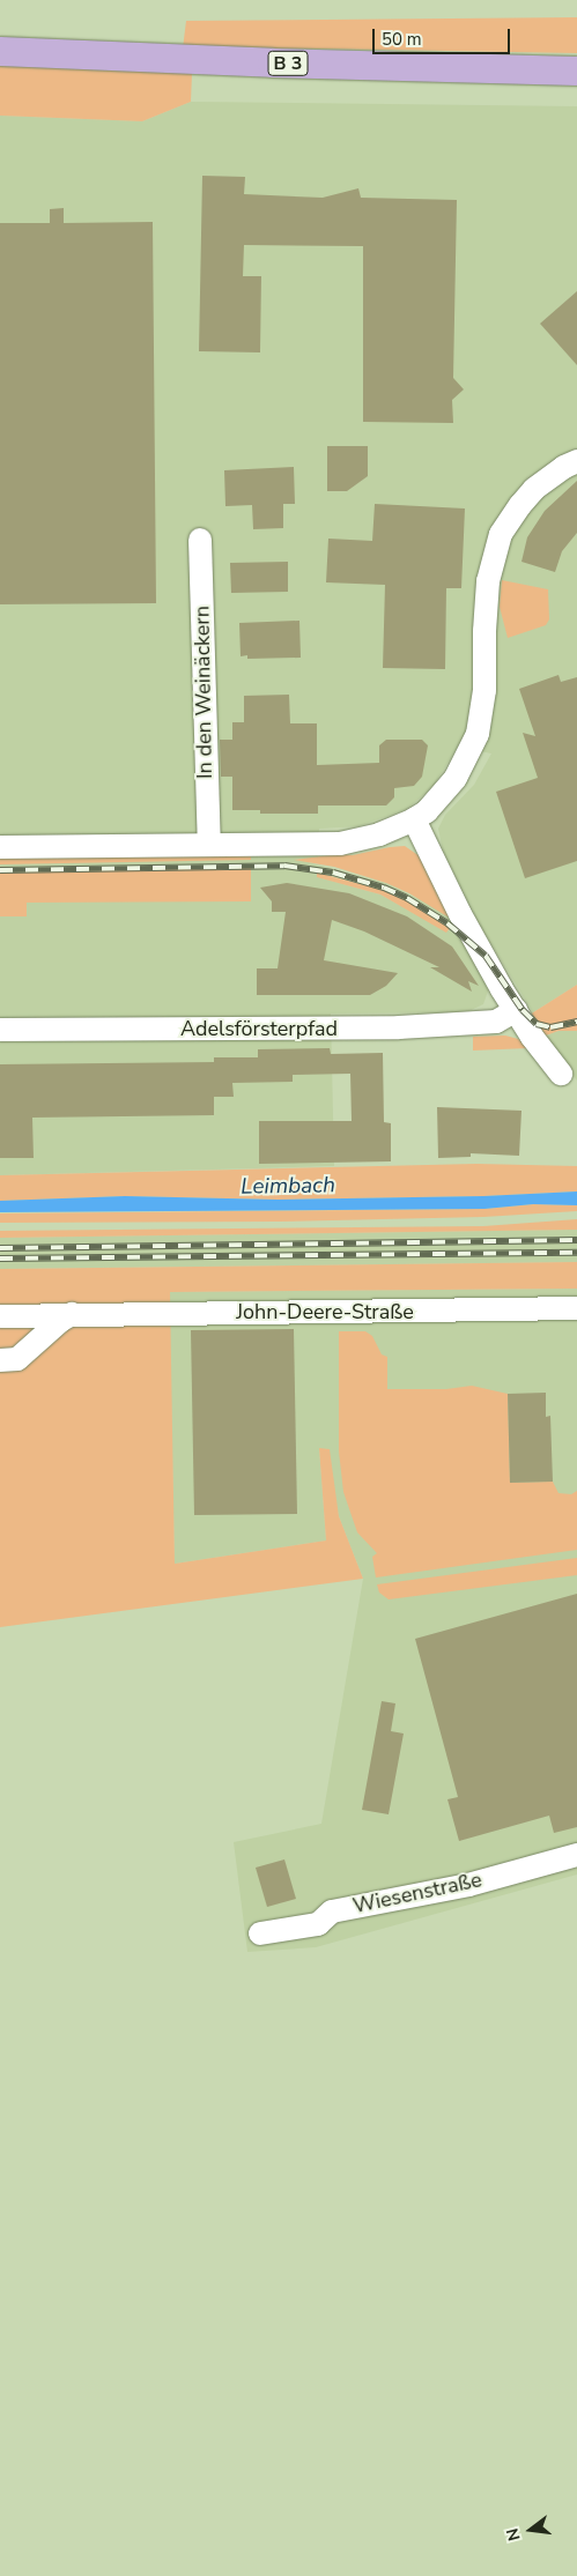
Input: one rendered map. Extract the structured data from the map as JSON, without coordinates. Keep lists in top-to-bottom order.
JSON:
{
  "streets": {
    "main road": ["B 3"],
    "street": [
      "In den Weinäckern",
      "Adelsförsterpfad",
      "John-Deere-Straße",
      "Wiesenstraße"
    ]
  },
  "water": ["Leimbach"],
  "scale_bar": "50 m",
  "north": "left"
}
